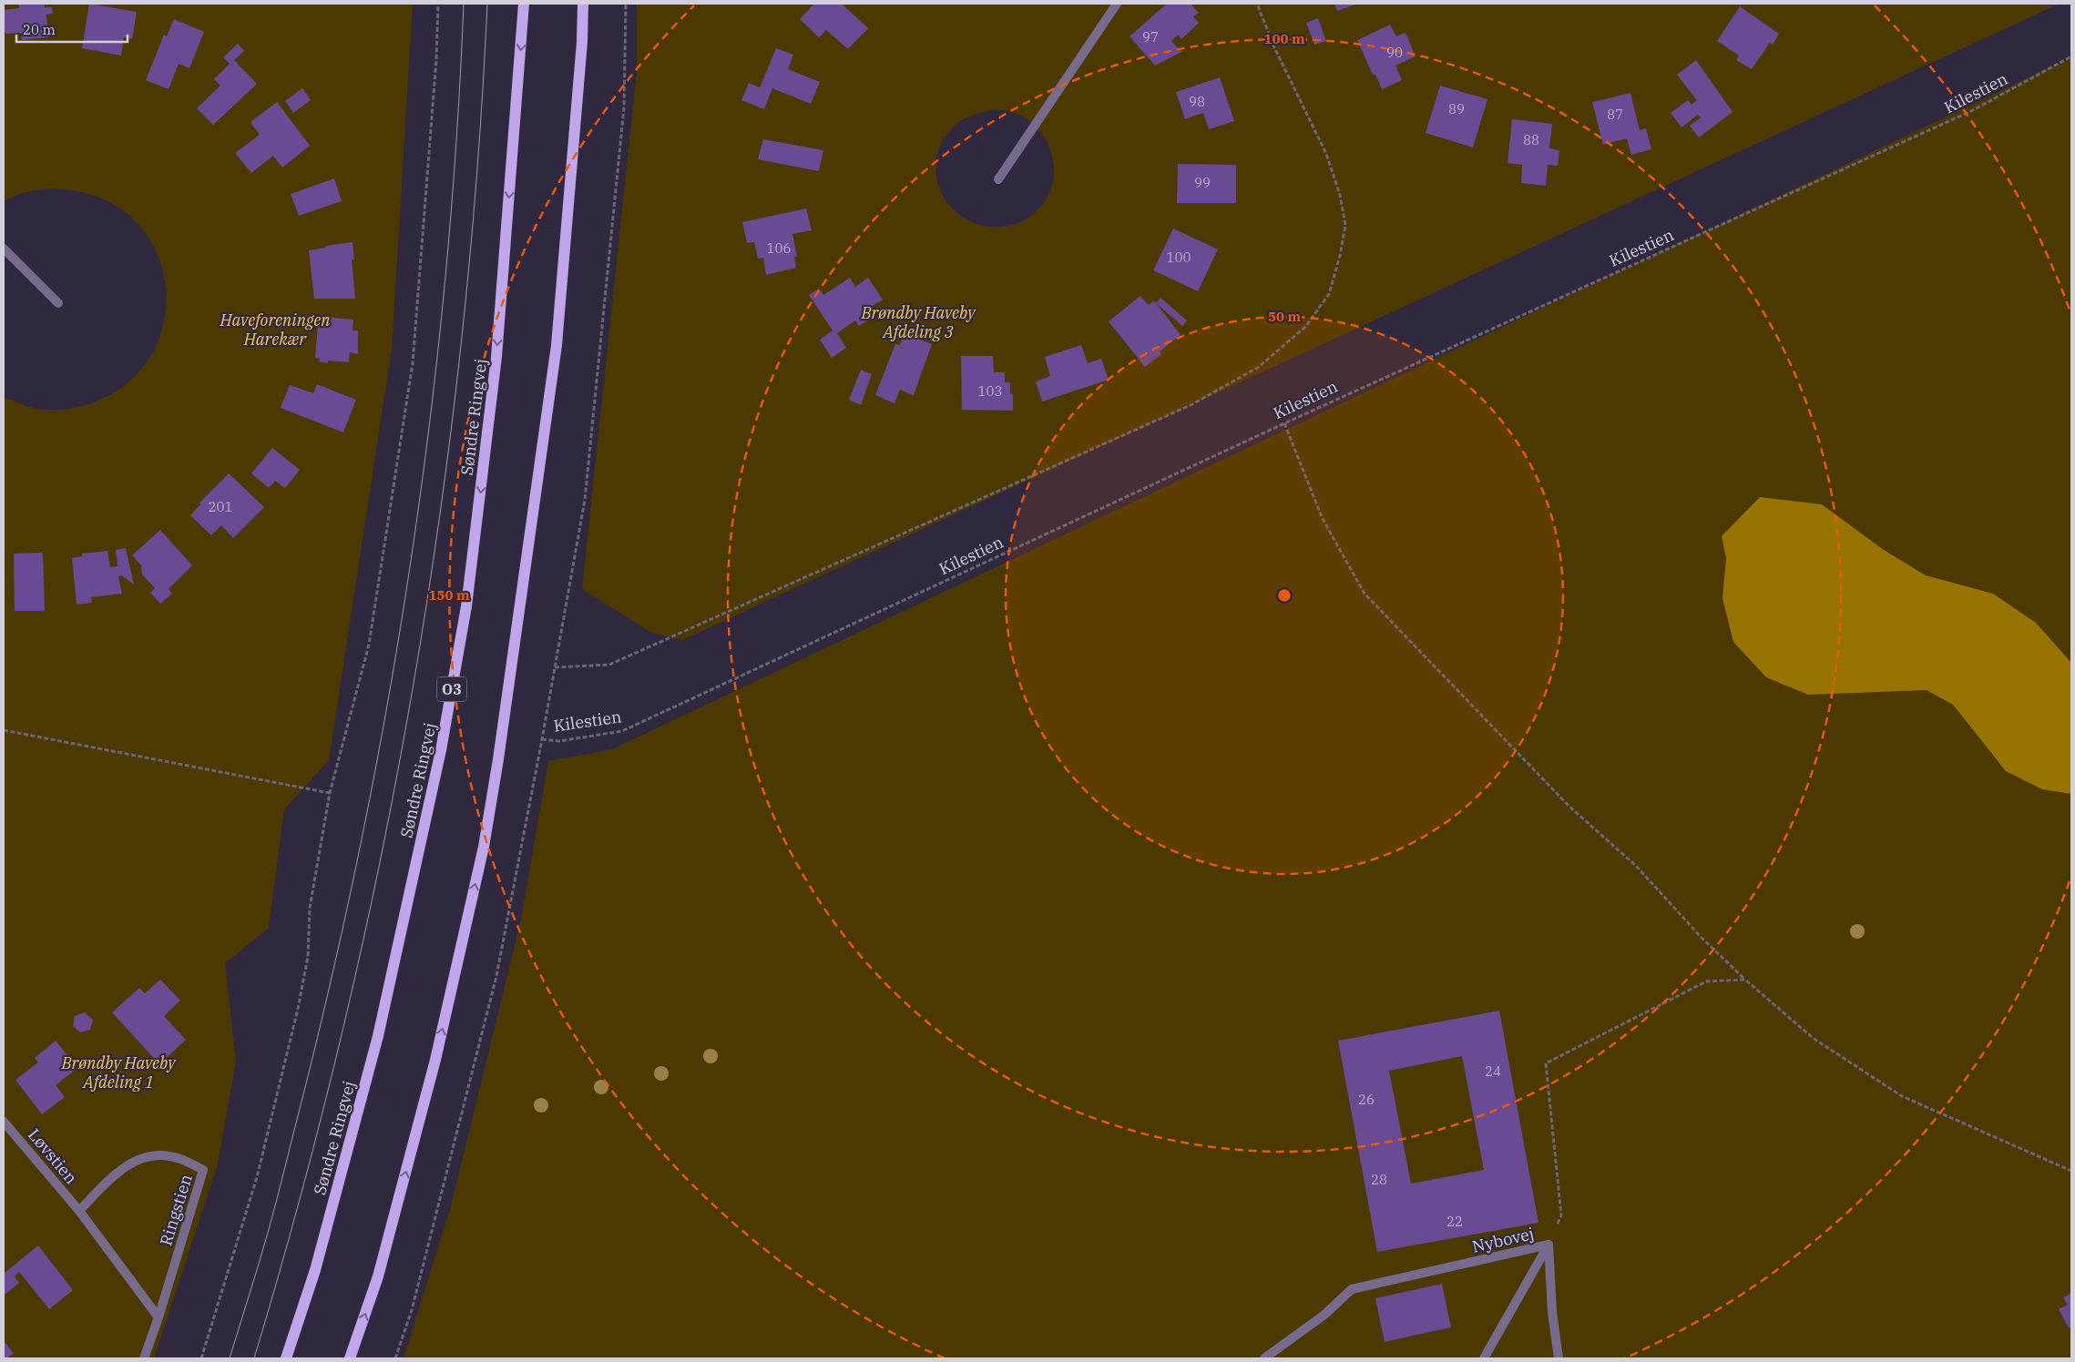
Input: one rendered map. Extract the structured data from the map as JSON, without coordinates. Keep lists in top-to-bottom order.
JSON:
{
  "streets": {
    "main road": ["Søndre Ringvej", "O3"],
    "street": ["Løvstien", "Ringstien", "Nybovej"],
    "path": ["Kilestien"]
  },
  "crossings": [
    ["Løvstien", "Ringstien"]
  ],
  "parks": ["Brøndby Haveby Afdeling 3", "Haveforeningen Harekær", "Brøndby Haveby Afdeling 1"],
  "house_numbers": [
    "97",
    "90",
    "98",
    "89",
    "87",
    "88",
    "99",
    "106",
    "100",
    "103",
    "201",
    "24",
    "26",
    "28",
    "22"
  ],
  "scale_bar": "20 m",
  "rings": ["100 m", "50 m", "150 m"]
}
